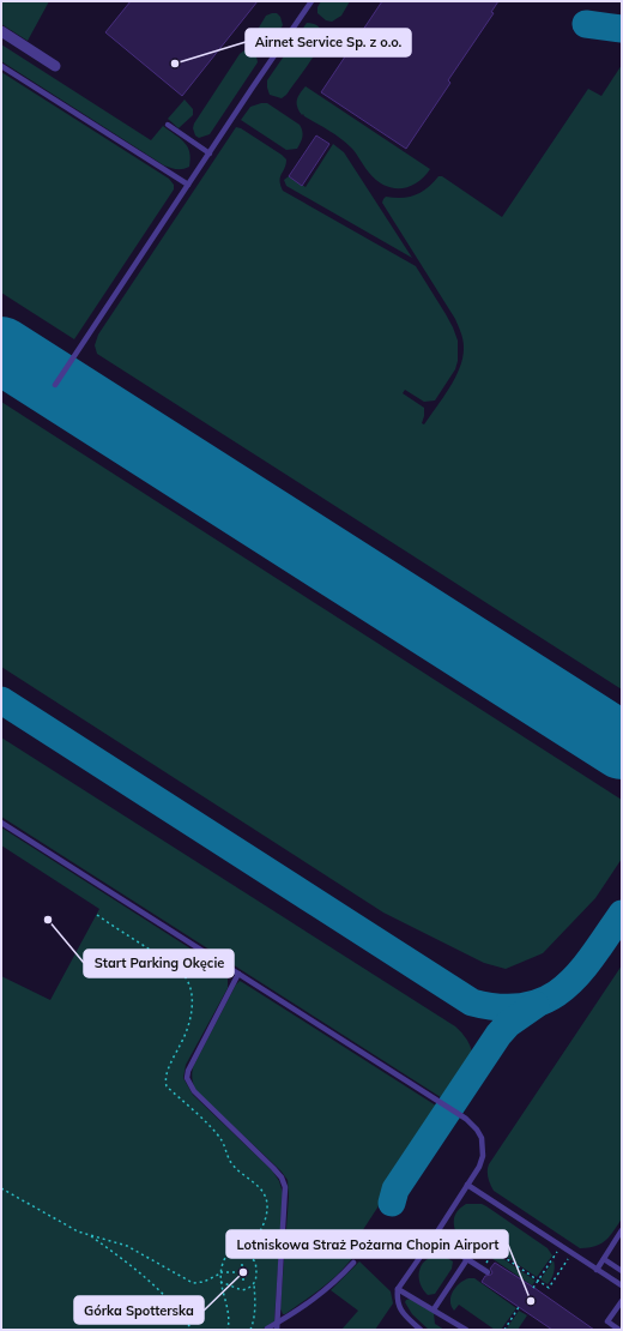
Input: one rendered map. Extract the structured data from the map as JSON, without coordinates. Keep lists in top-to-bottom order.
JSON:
{
  "places": [
    "Airnet Service Sp. z o.o.",
    "Start Parking Okęcie",
    "Górka Spotterska",
    "Lotniskowa Straż Pożarna Chopin Airport"
  ]
}
